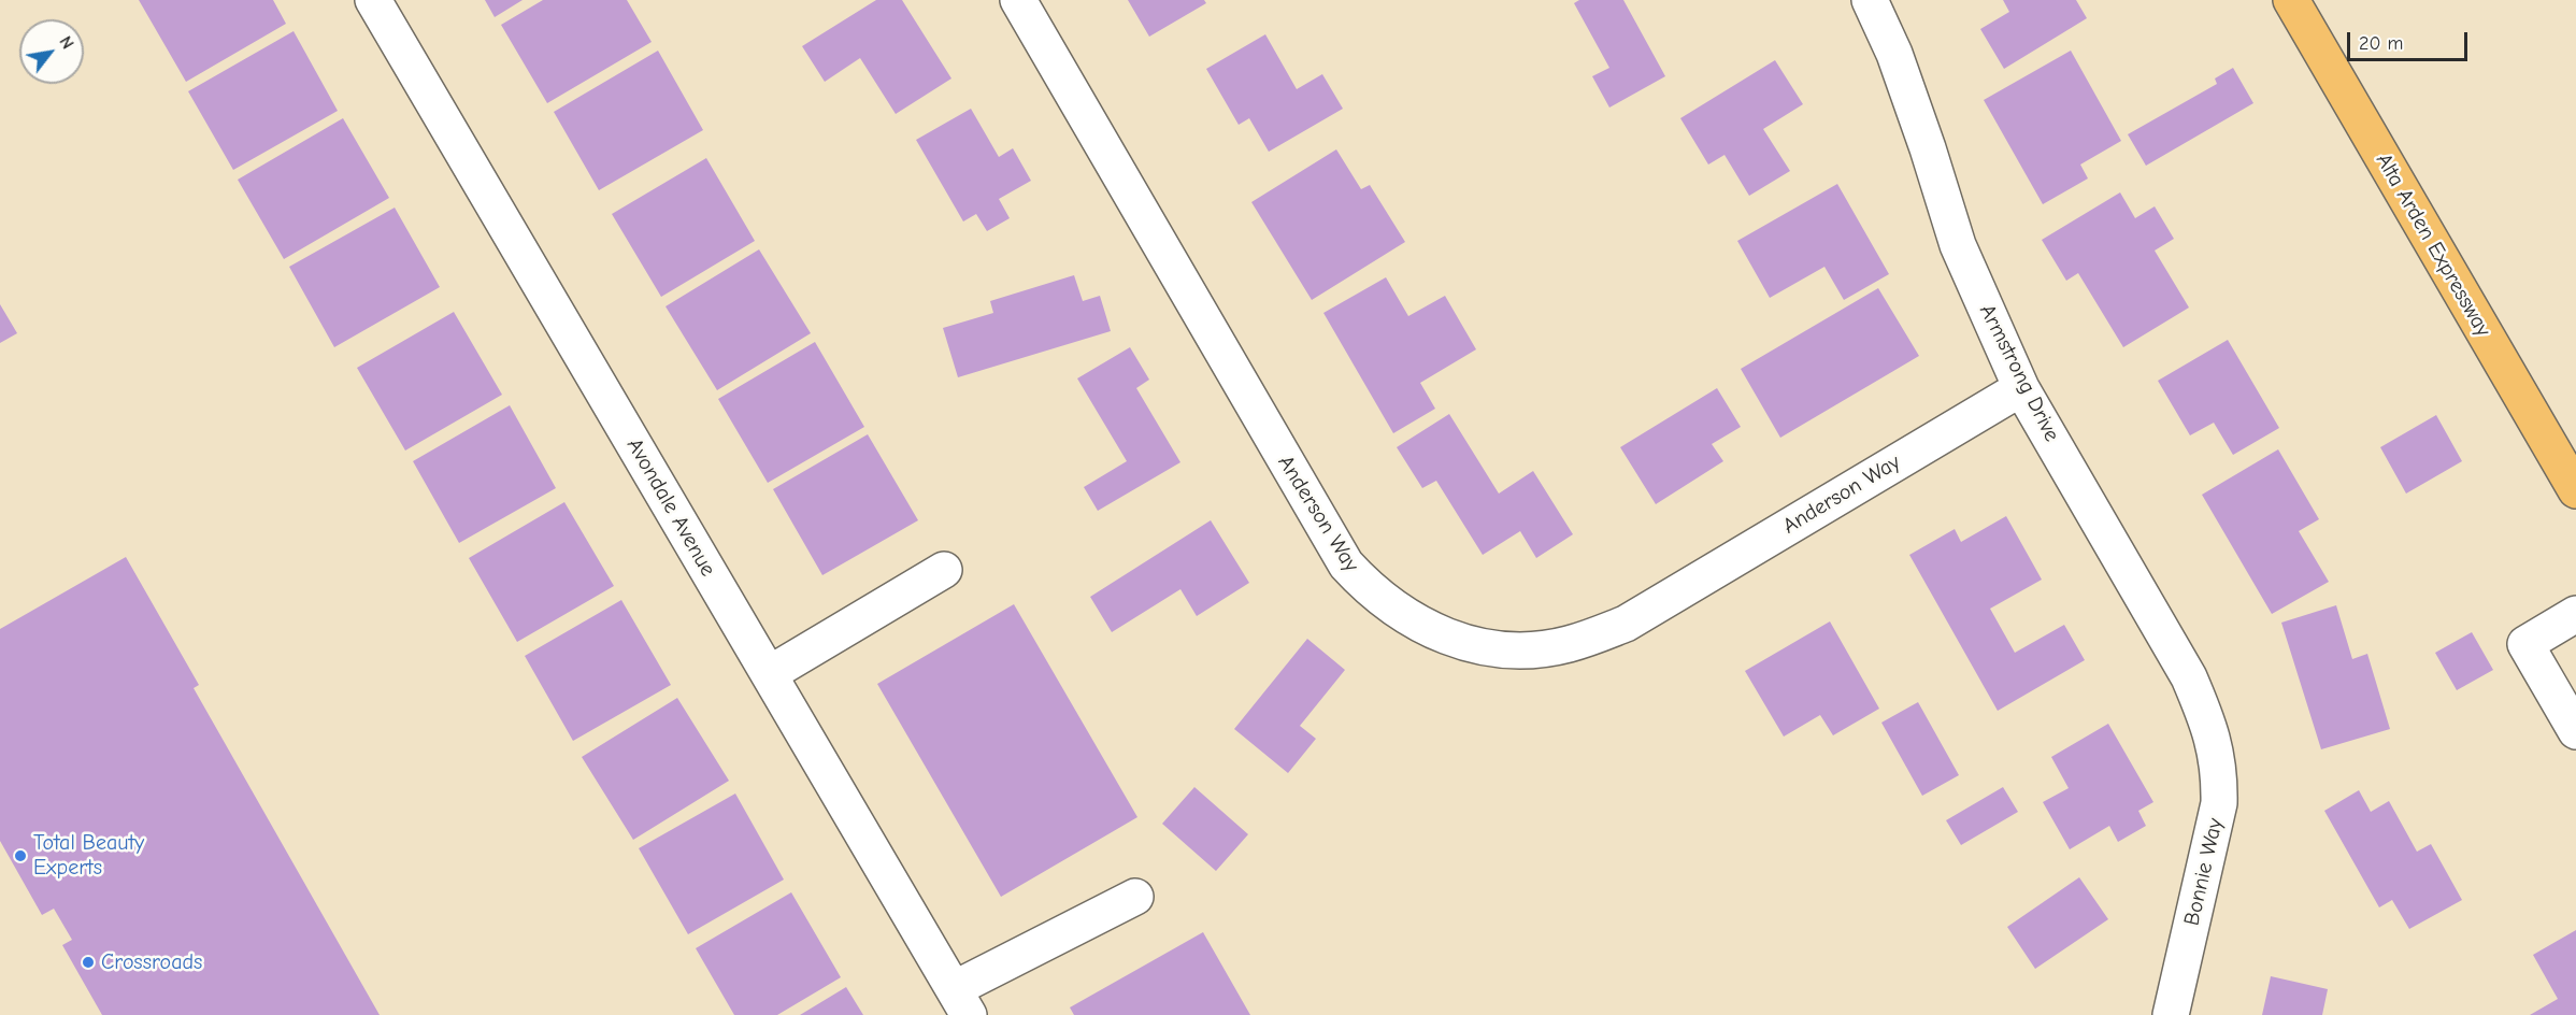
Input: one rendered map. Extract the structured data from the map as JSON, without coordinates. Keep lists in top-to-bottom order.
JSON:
{
  "streets": {
    "main road": ["Alta Arden Expressway"],
    "street": [
      "Armstrong Drive",
      "Anderson Way",
      "Avondale Avenue",
      "Bonnie Way"
    ]
  },
  "crossings": [
    ["Armstrong Drive", "Anderson Way"],
    ["Armstrong Drive", "Bonnie Way"]
  ],
  "places": ["Total Beauty Experts", "Crossroads"],
  "scale_bar": "20 m",
  "north": "top right"
}
